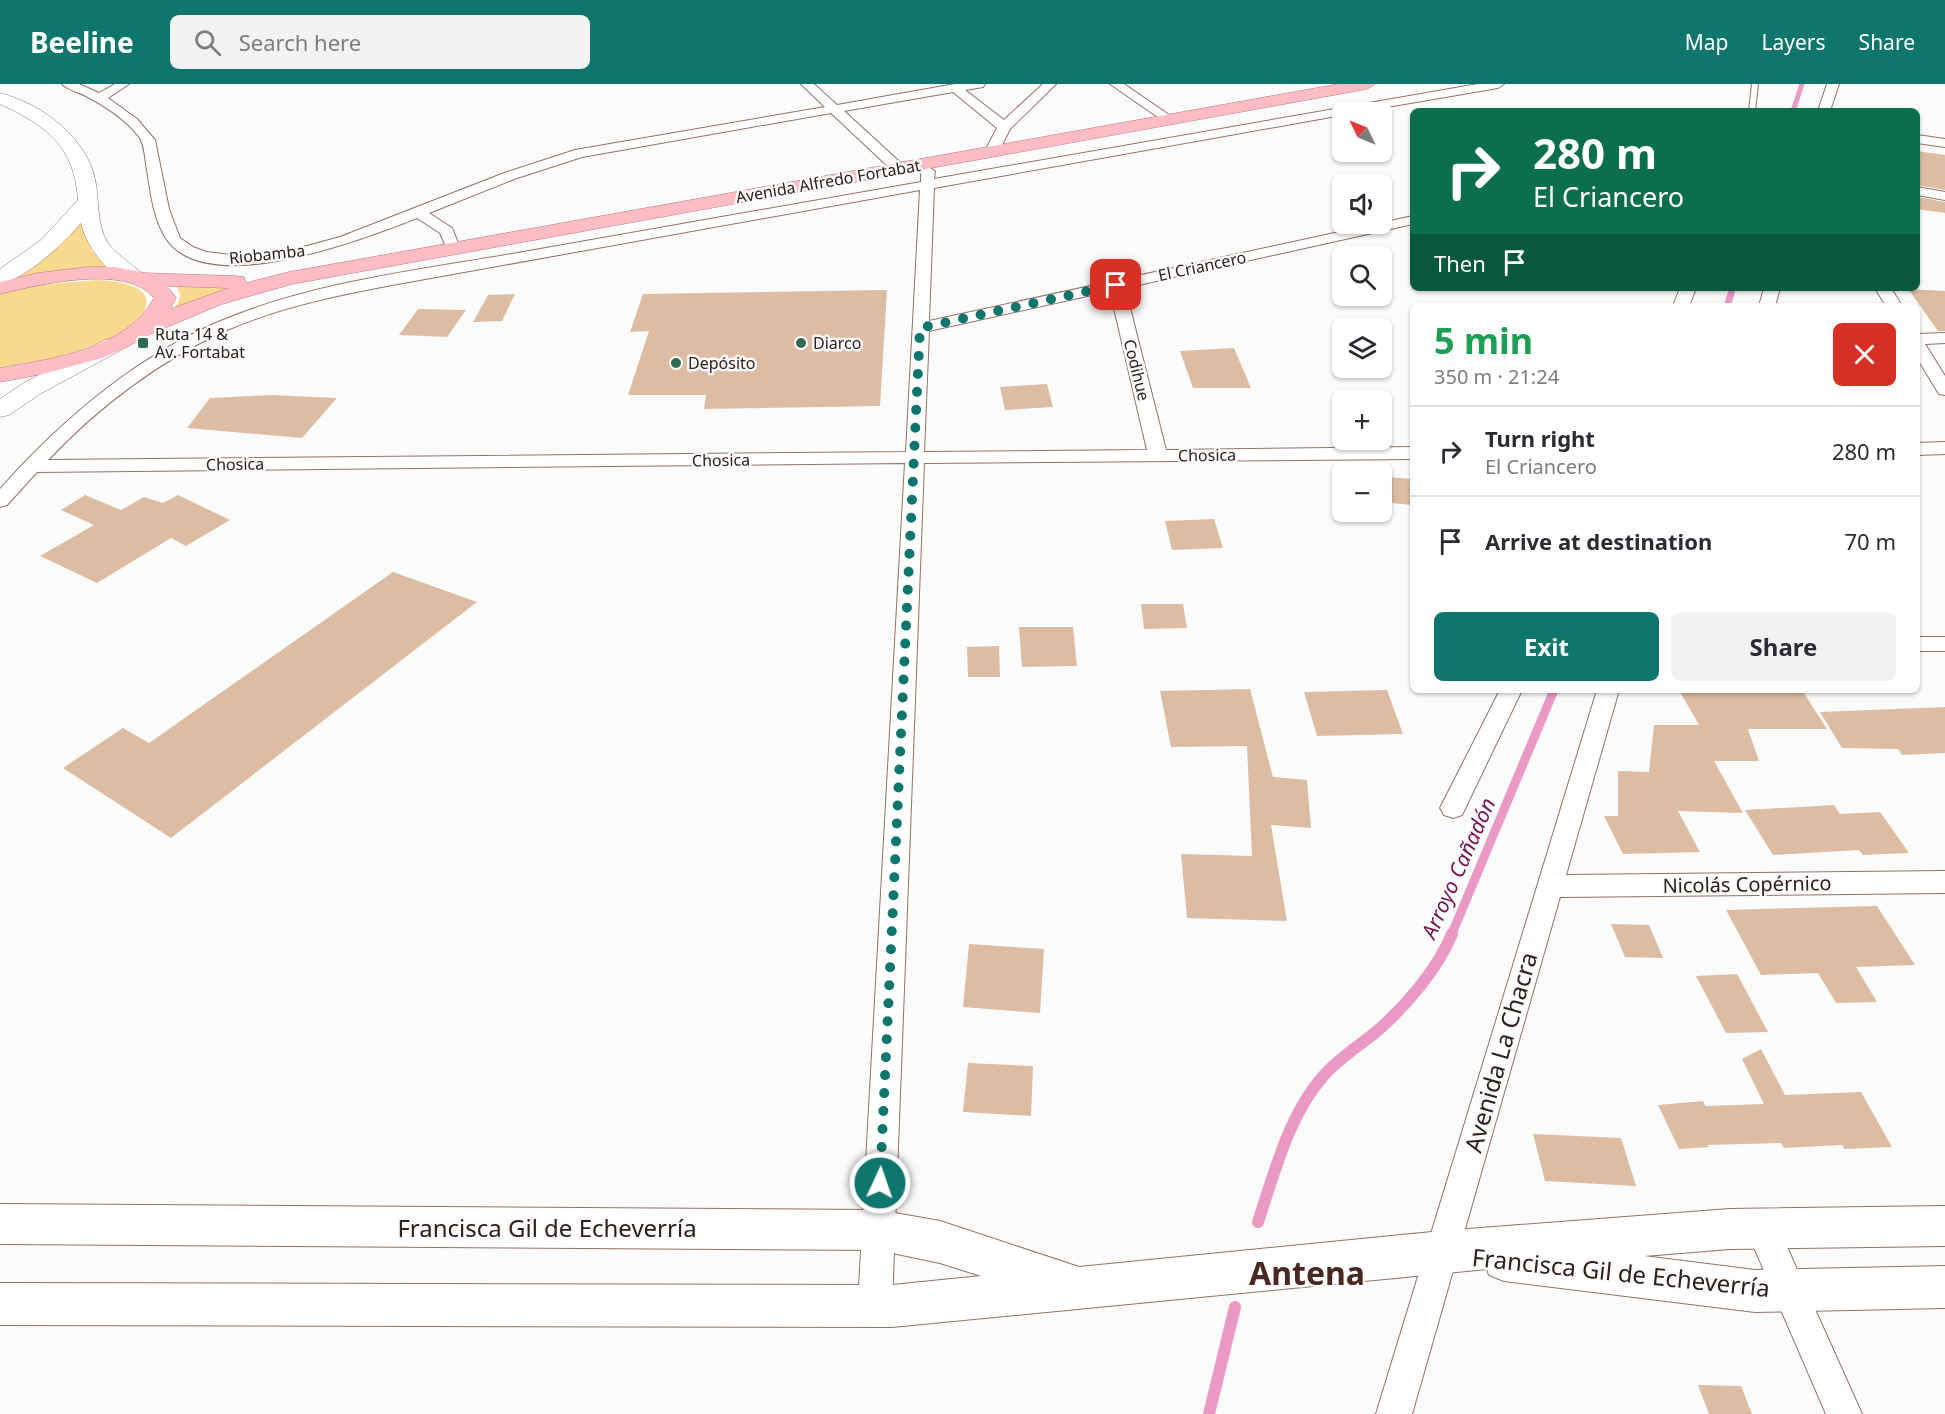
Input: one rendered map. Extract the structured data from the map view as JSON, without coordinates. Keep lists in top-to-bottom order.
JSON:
{
  "streets": {
    "highway": ["Avenida Alfredo Fortabat"],
    "street": [
      "Riobamba",
      "El Criancero",
      "Codihue",
      "Chosica",
      "Nicolás Copérnico",
      "Avenida La Chacra",
      "Francisca Gil de Echeverría"
    ]
  },
  "crossings": [
    ["El Criancero", "Codihue"],
    ["Codihue", "Chosica"],
    ["Nicolás Copérnico", "Avenida La Chacra"],
    ["Avenida La Chacra", "Francisca Gil de Echeverría"]
  ],
  "districts": ["Antena"],
  "water": ["Arroyo Cañadón"],
  "places": {
    "transit": ["Ruta 14 & Av. Fortabat"],
    "other": ["Diarco", "Depósito"]
  },
  "north": "top left",
  "page": {
    "header": "Beeline",
    "search": "Search here",
    "nav": ["Map", "Layers", "Share"],
    "map_buttons": ["+", "−"],
    "turn": ["280 m", "El Criancero"],
    "then": "Then",
    "heading": ["5 min", "350 m · 21:24"],
    "list": [
      {
        "name": "Turn right",
        "note": "El Criancero",
        "value": "280 m"
      },
      {
        "name": "Arrive at destination",
        "value": "70 m"
      }
    ],
    "buttons": ["Exit", "Share"]
  }
}
